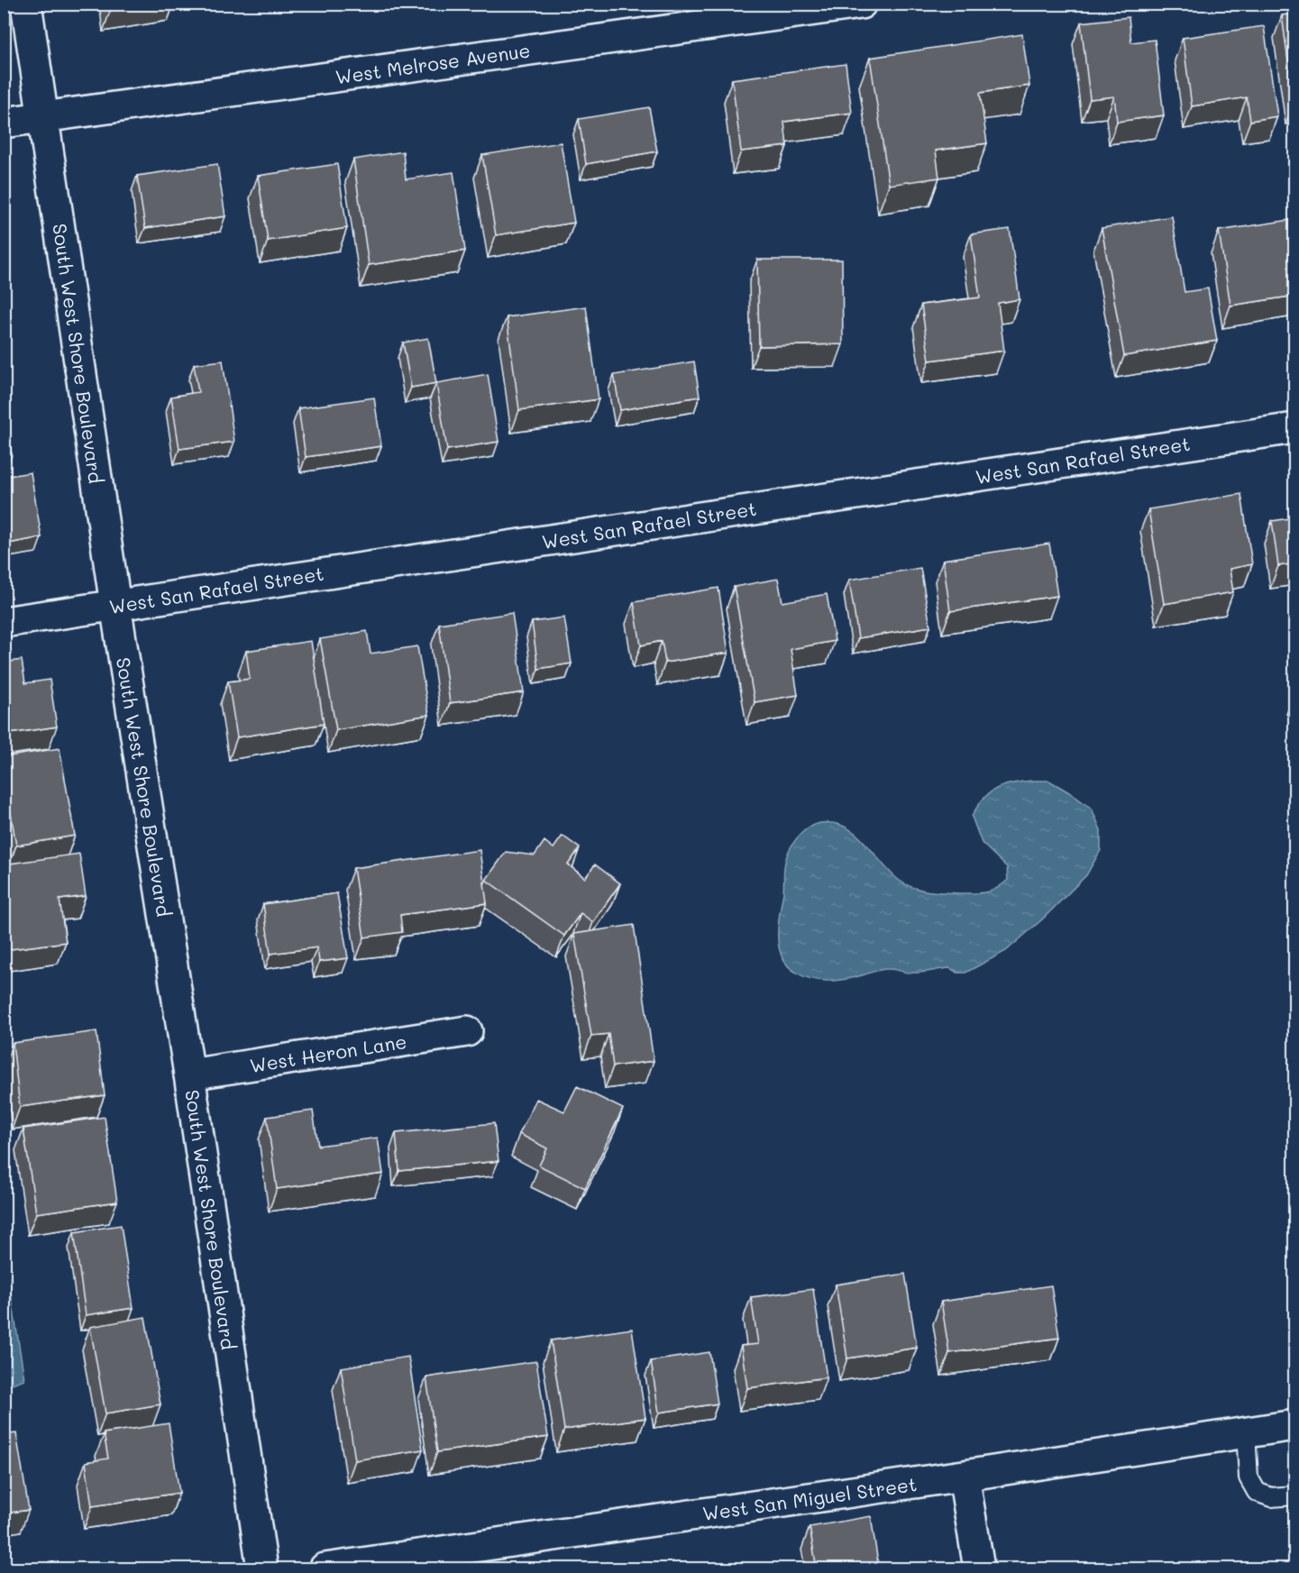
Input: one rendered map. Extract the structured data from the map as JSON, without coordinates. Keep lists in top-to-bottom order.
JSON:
{
  "streets": {
    "street": [
      "West Melrose Avenue",
      "South West Shore Boulevard",
      "West San Rafael Street",
      "West Heron Lane",
      "West San Miguel Street"
    ]
  },
  "crossings": [
    ["West Melrose Avenue", "South West Shore Boulevard"],
    ["South West Shore Boulevard", "West San Rafael Street"],
    ["South West Shore Boulevard", "West Heron Lane"]
  ]
}
